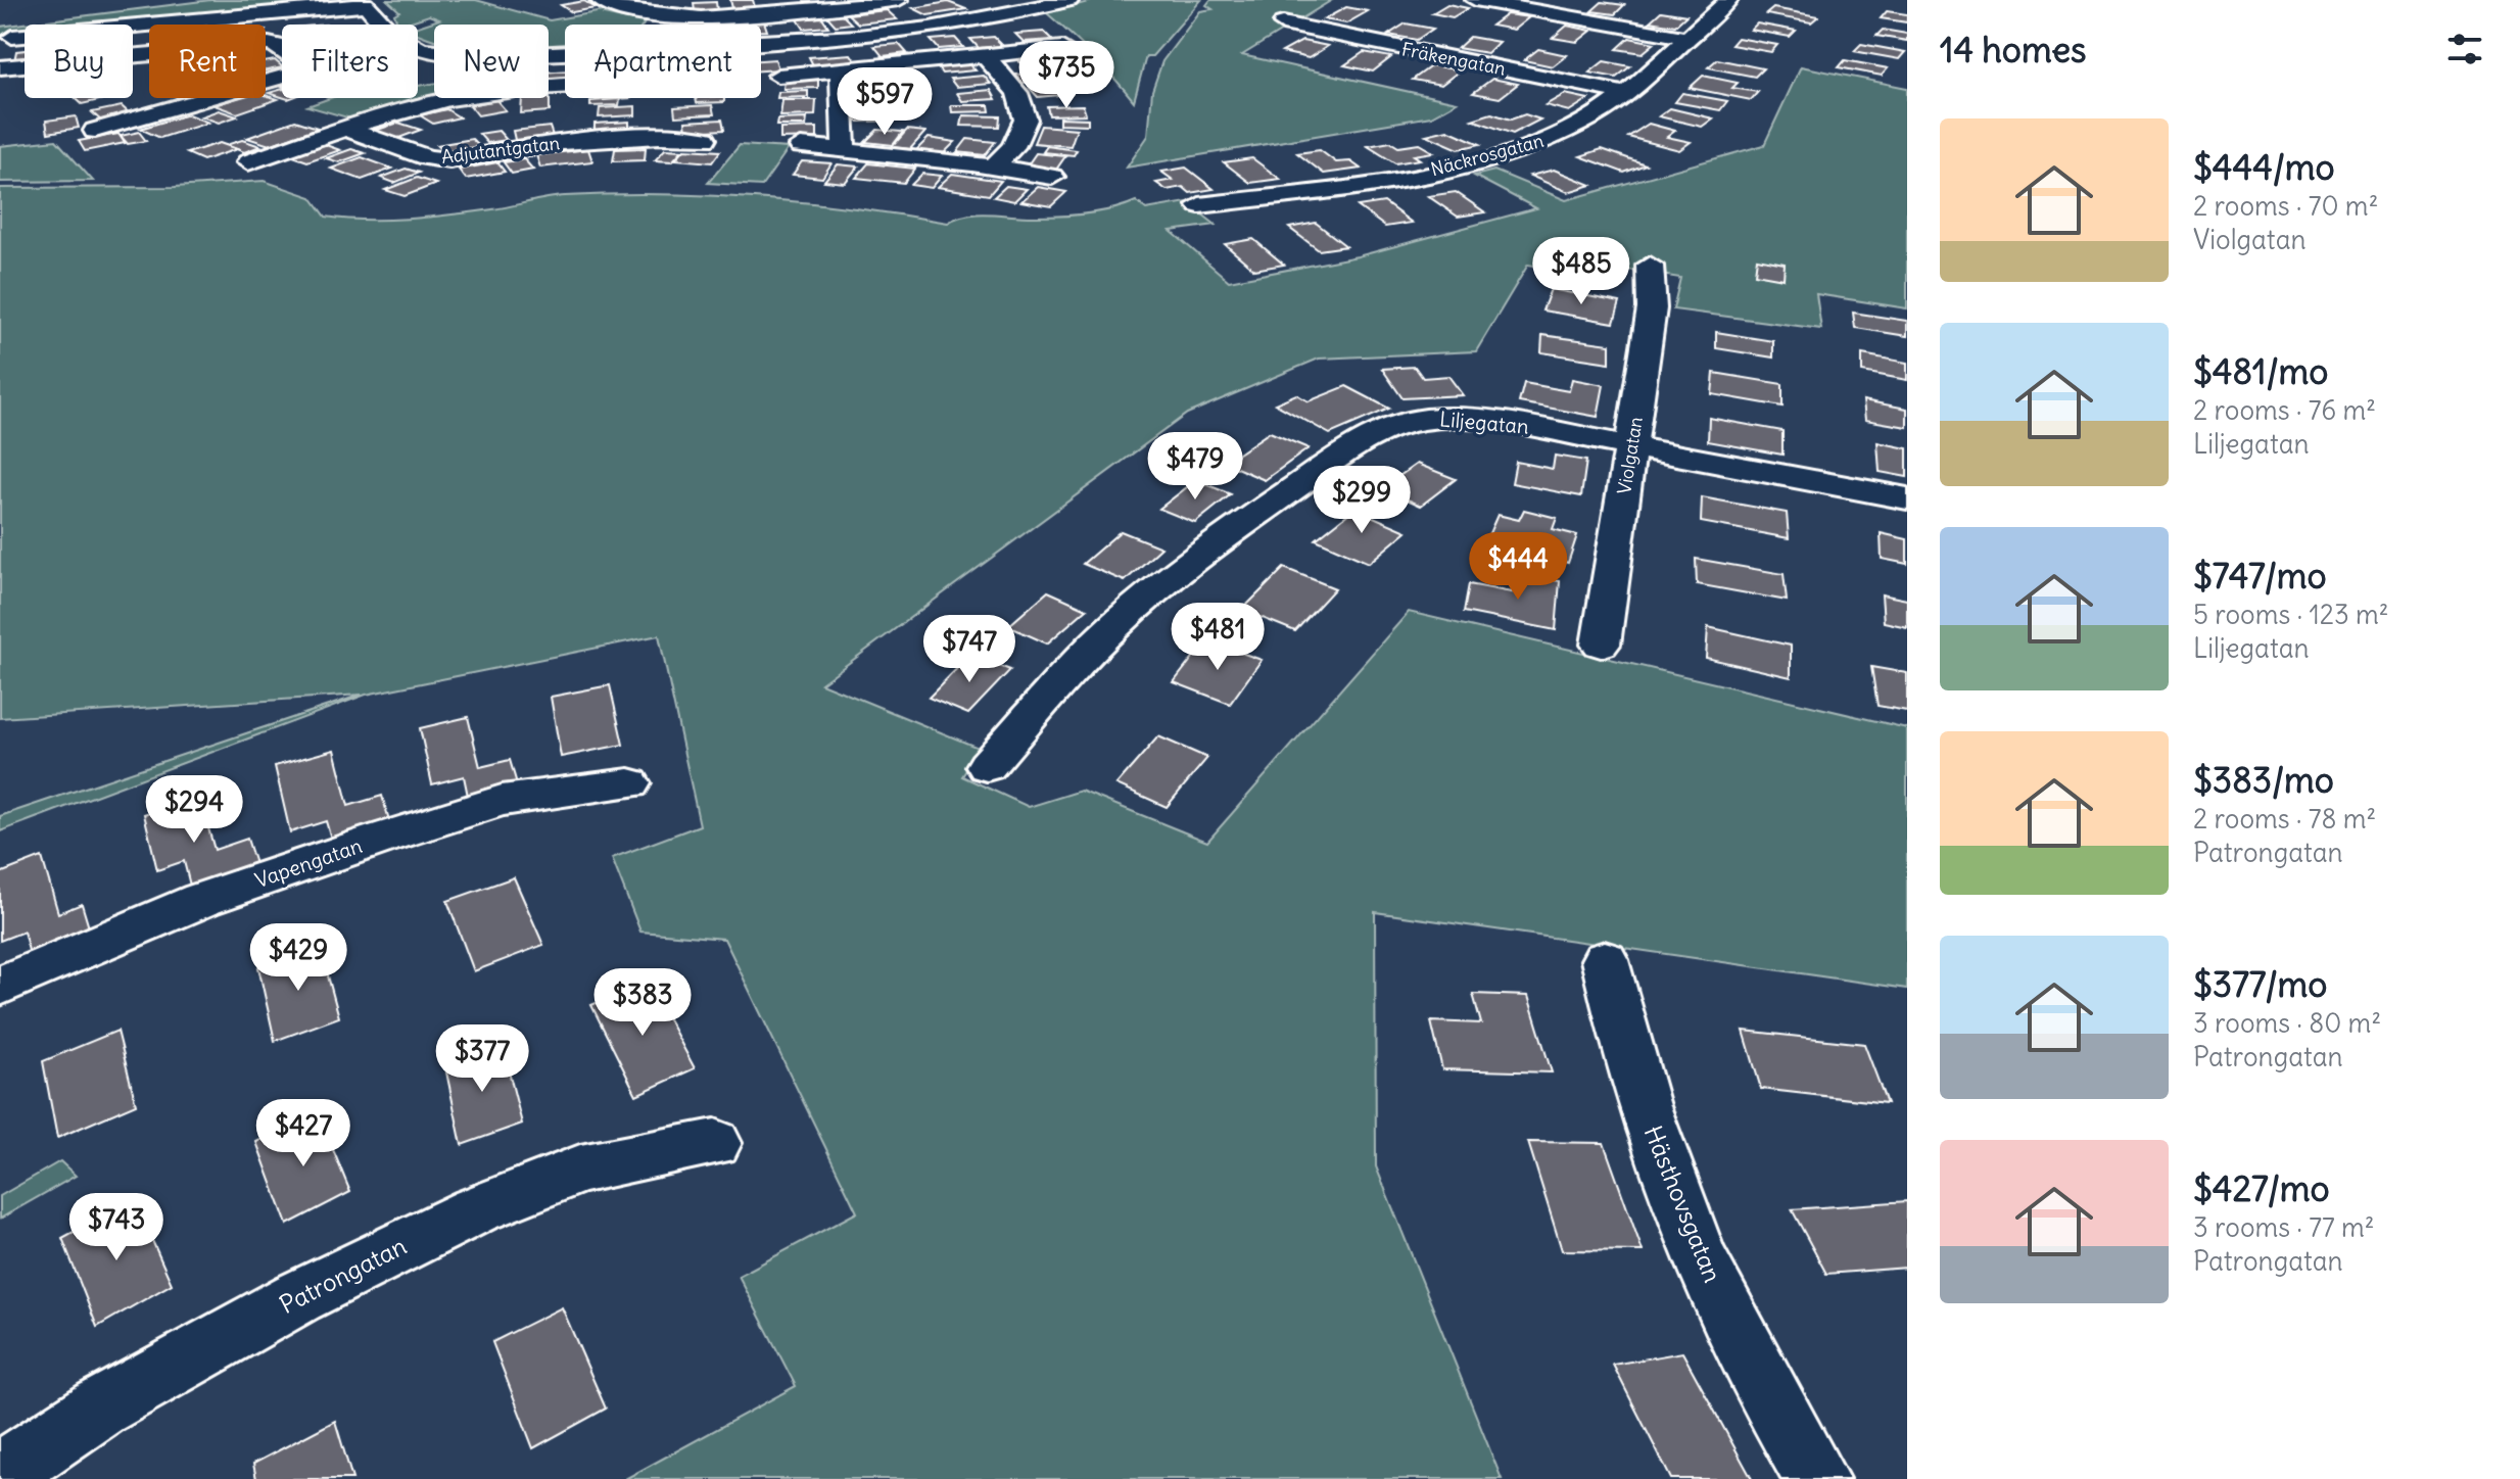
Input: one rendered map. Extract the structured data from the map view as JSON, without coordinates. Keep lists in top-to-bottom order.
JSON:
{
  "streets": {
    "street": [
      "Fräkengatan",
      "Adjutantgatan",
      "Näckrosgatan",
      "Liljegatan",
      "Violgatan",
      "Vapengatan",
      "Hästhovsgatan",
      "Patrongatan"
    ]
  },
  "crossings": [
    ["Fräkengatan", "Näckrosgatan"],
    ["Liljegatan", "Violgatan"]
  ],
  "page": {
    "heading": "14 homes",
    "chip": [
      "Buy",
      "Rent",
      "Filters",
      "New",
      "Apartment"
    ],
    "price": [
      "$735",
      "$597",
      "$485",
      "$479",
      "$299",
      "$444",
      "$481",
      "$747",
      "$294",
      "$429",
      "$383",
      "$377",
      "$427",
      "$743"
    ],
    "list": [
      {
        "name": "$444/mo",
        "note": "2 rooms · 70 m² · Violgatan"
      },
      {
        "name": "$481/mo",
        "note": "2 rooms · 76 m² · Liljegatan"
      },
      {
        "name": "$747/mo",
        "note": "5 rooms · 123 m² · Liljegatan"
      },
      {
        "name": "$383/mo",
        "note": "2 rooms · 78 m² · Patrongatan"
      },
      {
        "name": "$377/mo",
        "note": "3 rooms · 80 m² · Patrongatan"
      },
      {
        "name": "$427/mo",
        "note": "3 rooms · 77 m² · Patrongatan"
      }
    ]
  }
}
